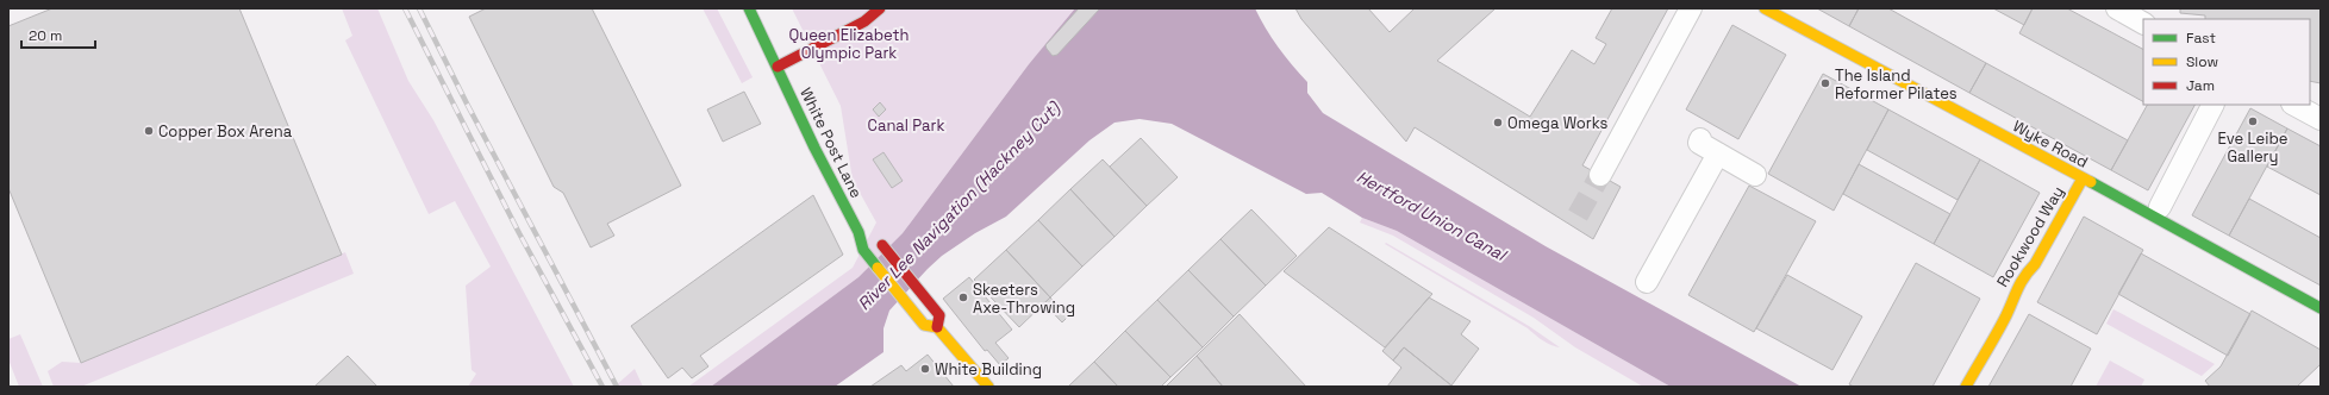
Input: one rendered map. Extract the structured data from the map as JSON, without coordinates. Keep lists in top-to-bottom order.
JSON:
{
  "streets": {
    "street": ["White Post Lane", "Wyke Road", "Rookwood Way"]
  },
  "crossings": [
    ["Wyke Road", "Rookwood Way"]
  ],
  "water": ["River Lee Navigation (Hackney Cut)", "Hertford Union Canal"],
  "parks": ["Queen Elizabeth Olympic Park", "Canal Park"],
  "places": [
    "The Island Reformer Pilates",
    "Eve Leibe Gallery",
    "Omega Works",
    "Copper Box Arena",
    "Skeeters Axe-Throwing",
    "White Building"
  ],
  "legend": ["Fast", "Slow", "Jam"],
  "scale_bar": "20 m"
}
